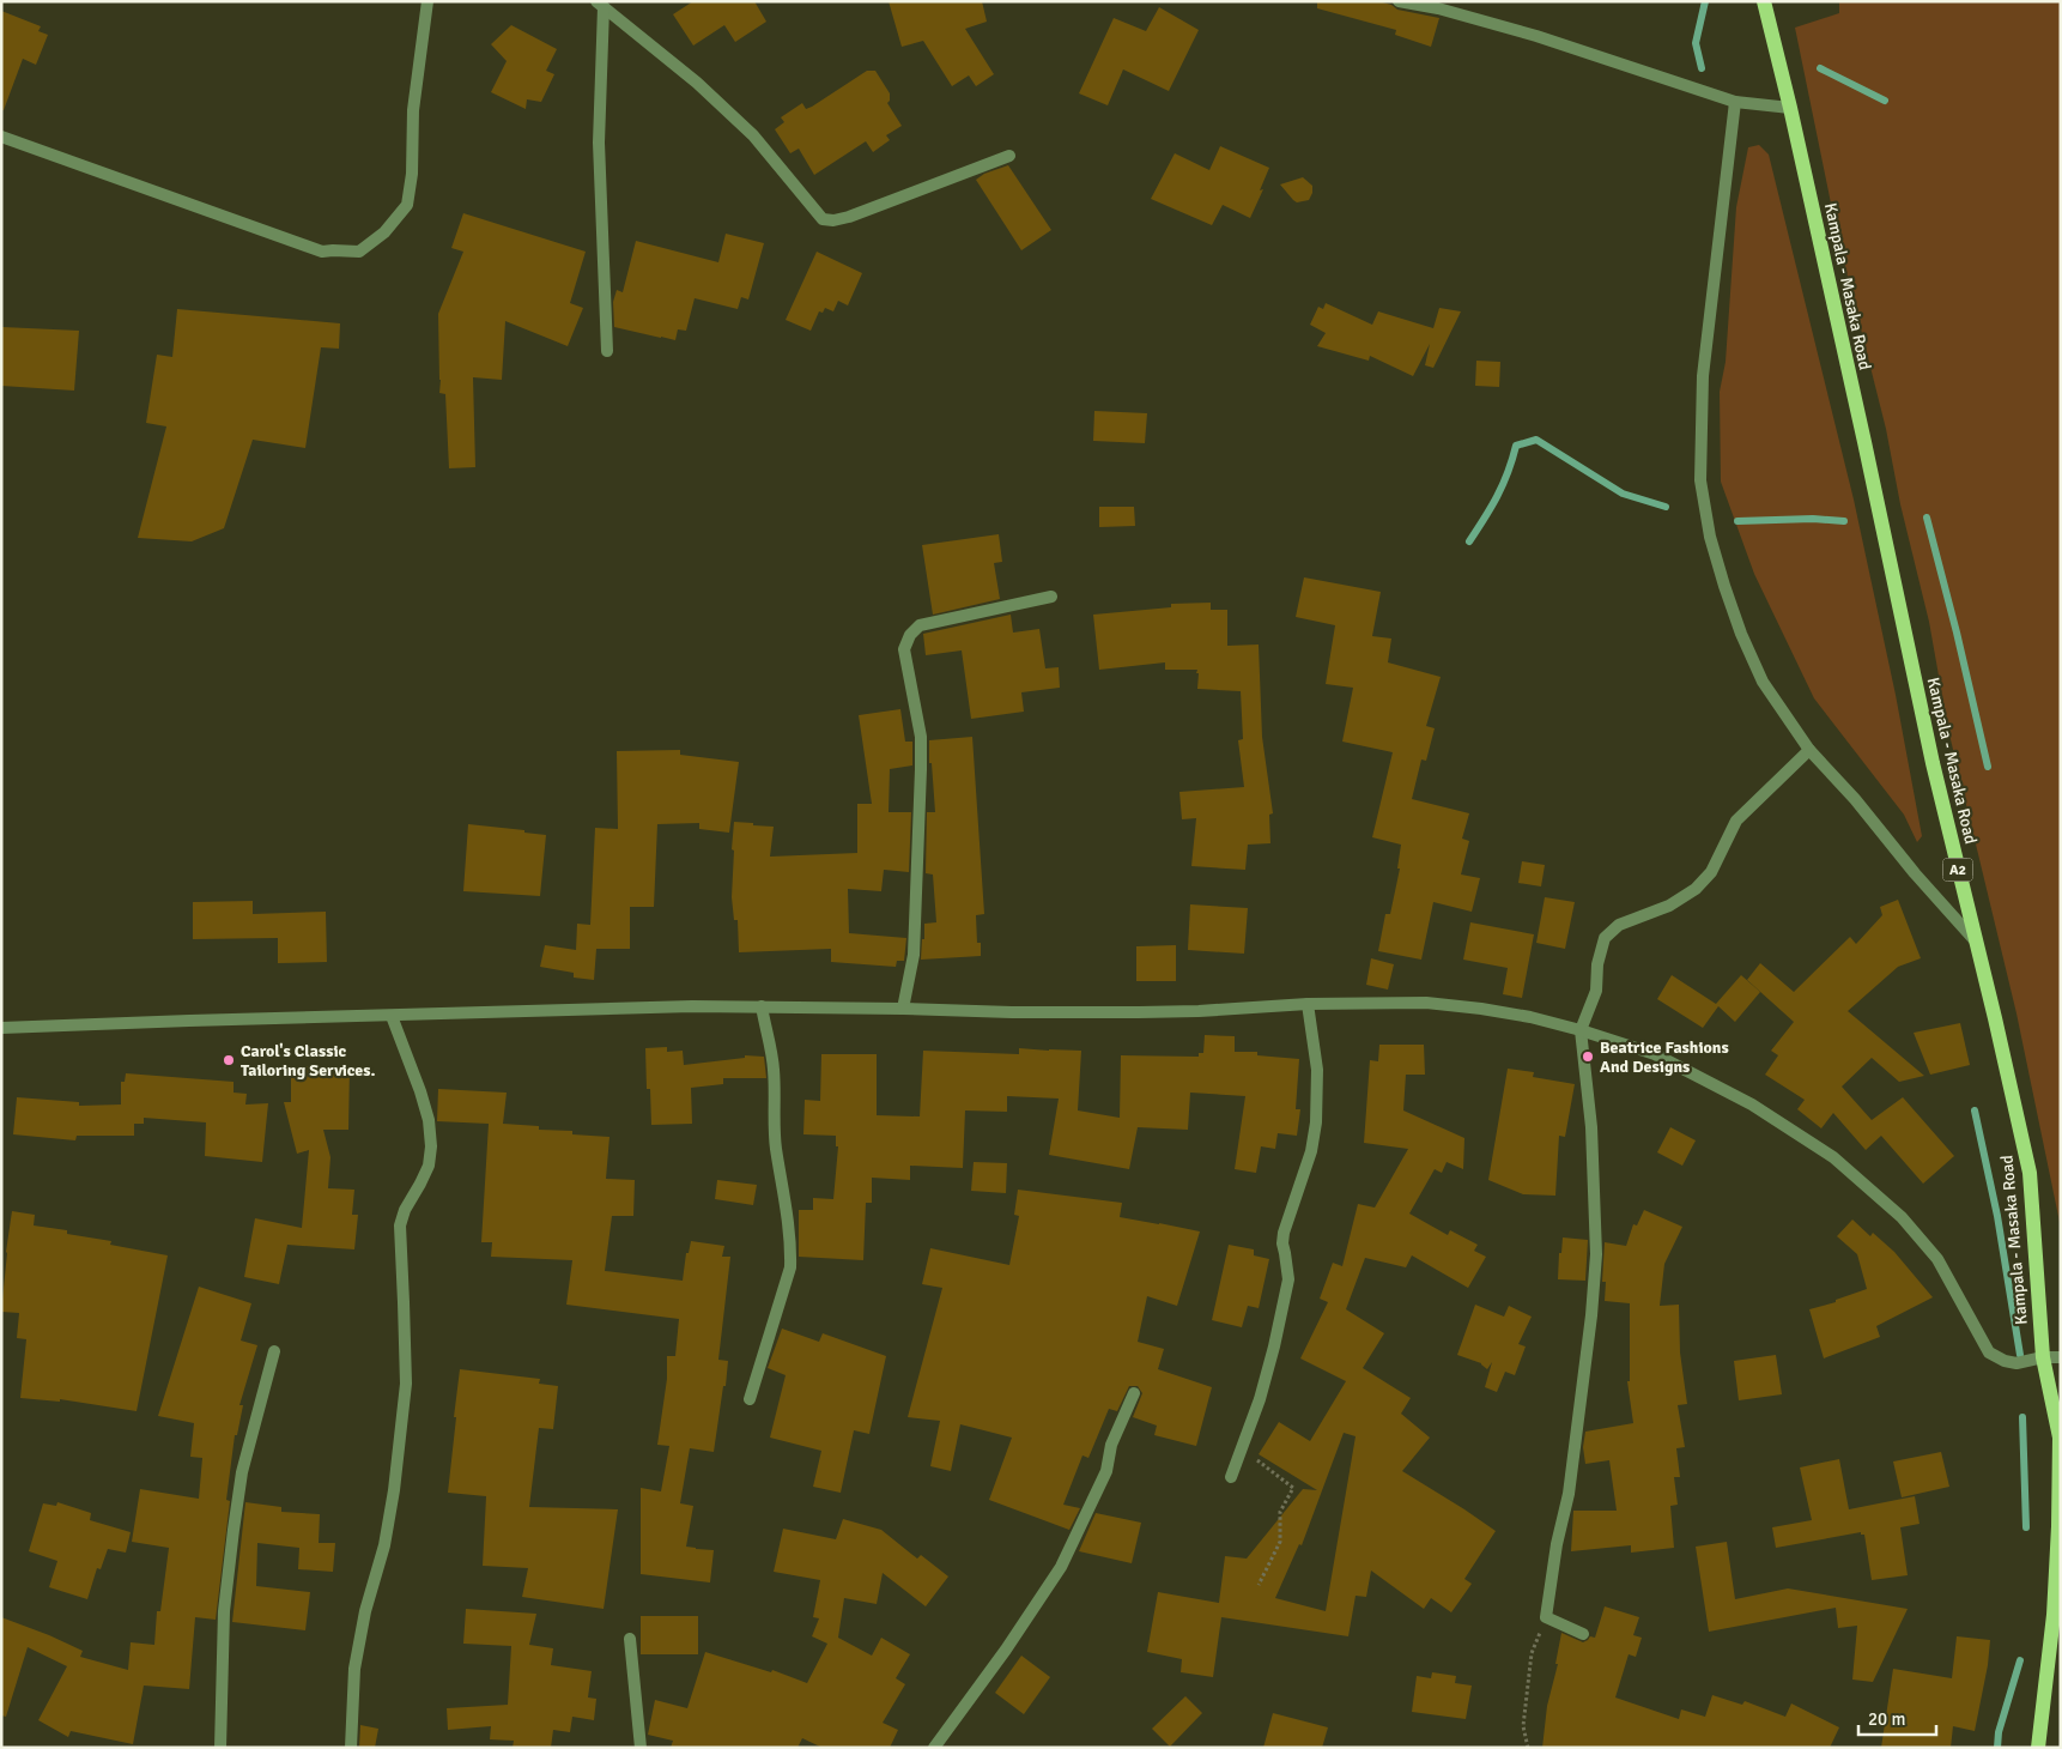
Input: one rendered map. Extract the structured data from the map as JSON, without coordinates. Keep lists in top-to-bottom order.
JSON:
{
  "streets": {
    "main road": ["Kampala - Masaka Road", "A2"]
  },
  "places": ["Beatrice Fashions And Designs", "Carol's Classic Tailoring Services."],
  "scale_bar": "20 m"
}
